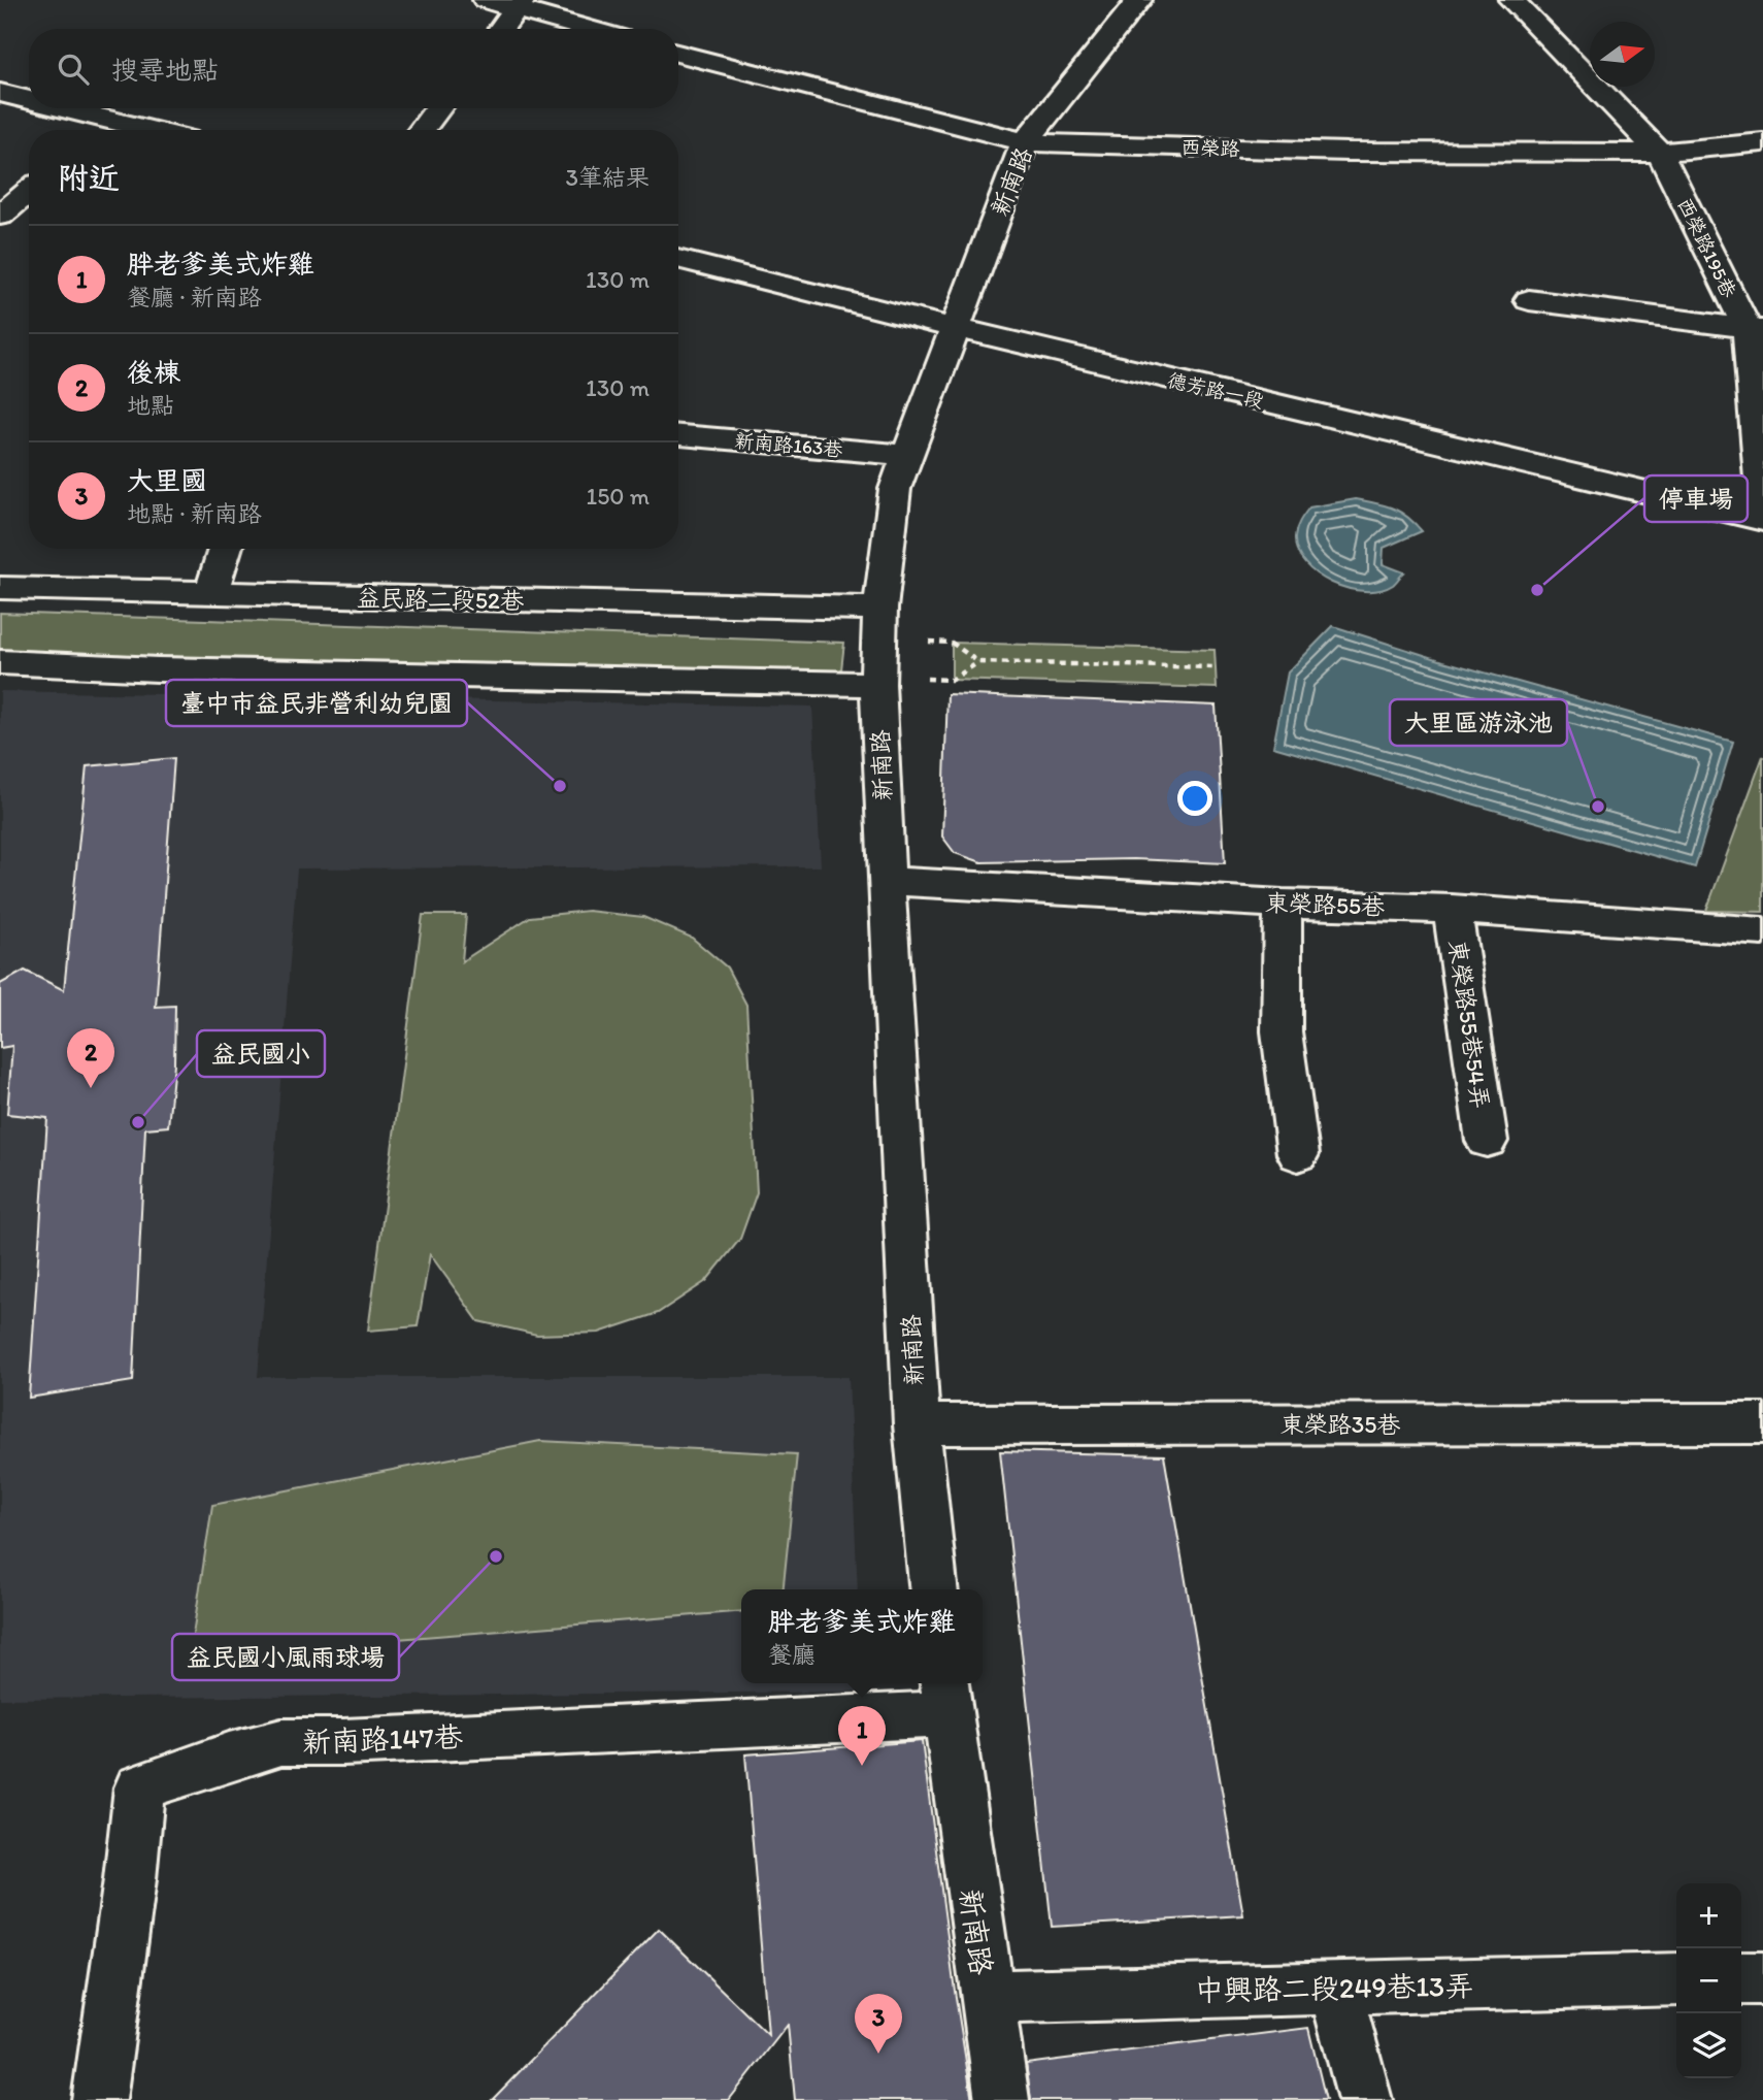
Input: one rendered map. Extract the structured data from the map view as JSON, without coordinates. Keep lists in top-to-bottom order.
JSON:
{
  "streets": {
    "street": [
      "西榮路",
      "新南路",
      "西榮路195巷",
      "德芳路一段",
      "新南路163巷",
      "益民路二段52巷",
      "東榮路55巷",
      "東榮路55巷54弄",
      "東榮路35巷",
      "新南路147巷",
      "中興路二段249巷13弄"
    ]
  },
  "crossings": [
    ["西榮路", "新南路"],
    ["西榮路", "西榮路195巷"],
    ["新南路", "德芳路一段"],
    ["新南路", "新南路163巷"],
    ["新南路", "益民路二段52巷"],
    ["新南路", "東榮路55巷"],
    ["新南路", "東榮路35巷"],
    ["新南路", "新南路147巷"],
    ["新南路", "中興路二段249巷13弄"],
    ["西榮路195巷", "德芳路一段"],
    ["東榮路55巷", "東榮路55巷54弄"]
  ],
  "places": [
    "停車場",
    "臺中市益民非營利幼兒園",
    "大里區游泳池",
    "益民國小",
    "益民國小風雨球場"
  ],
  "north": "right",
  "page": {
    "search": "搜尋地點",
    "heading": ["附近", "3筆結果"],
    "list": [
      {
        "mark": "1",
        "name": "胖老爹美式炸雞",
        "note": "餐廳 · 新南路",
        "value": "130 m"
      },
      {
        "mark": "2",
        "name": "後棟",
        "note": "地點",
        "value": "130 m"
      },
      {
        "mark": "3",
        "name": "大里國",
        "note": "地點 · 新南路",
        "value": "150 m"
      }
    ],
    "pins": ["2", "1", "3"],
    "popup": ["胖老爹美式炸雞", "餐廳"],
    "map_buttons": ["+", "−"]
  }
}
